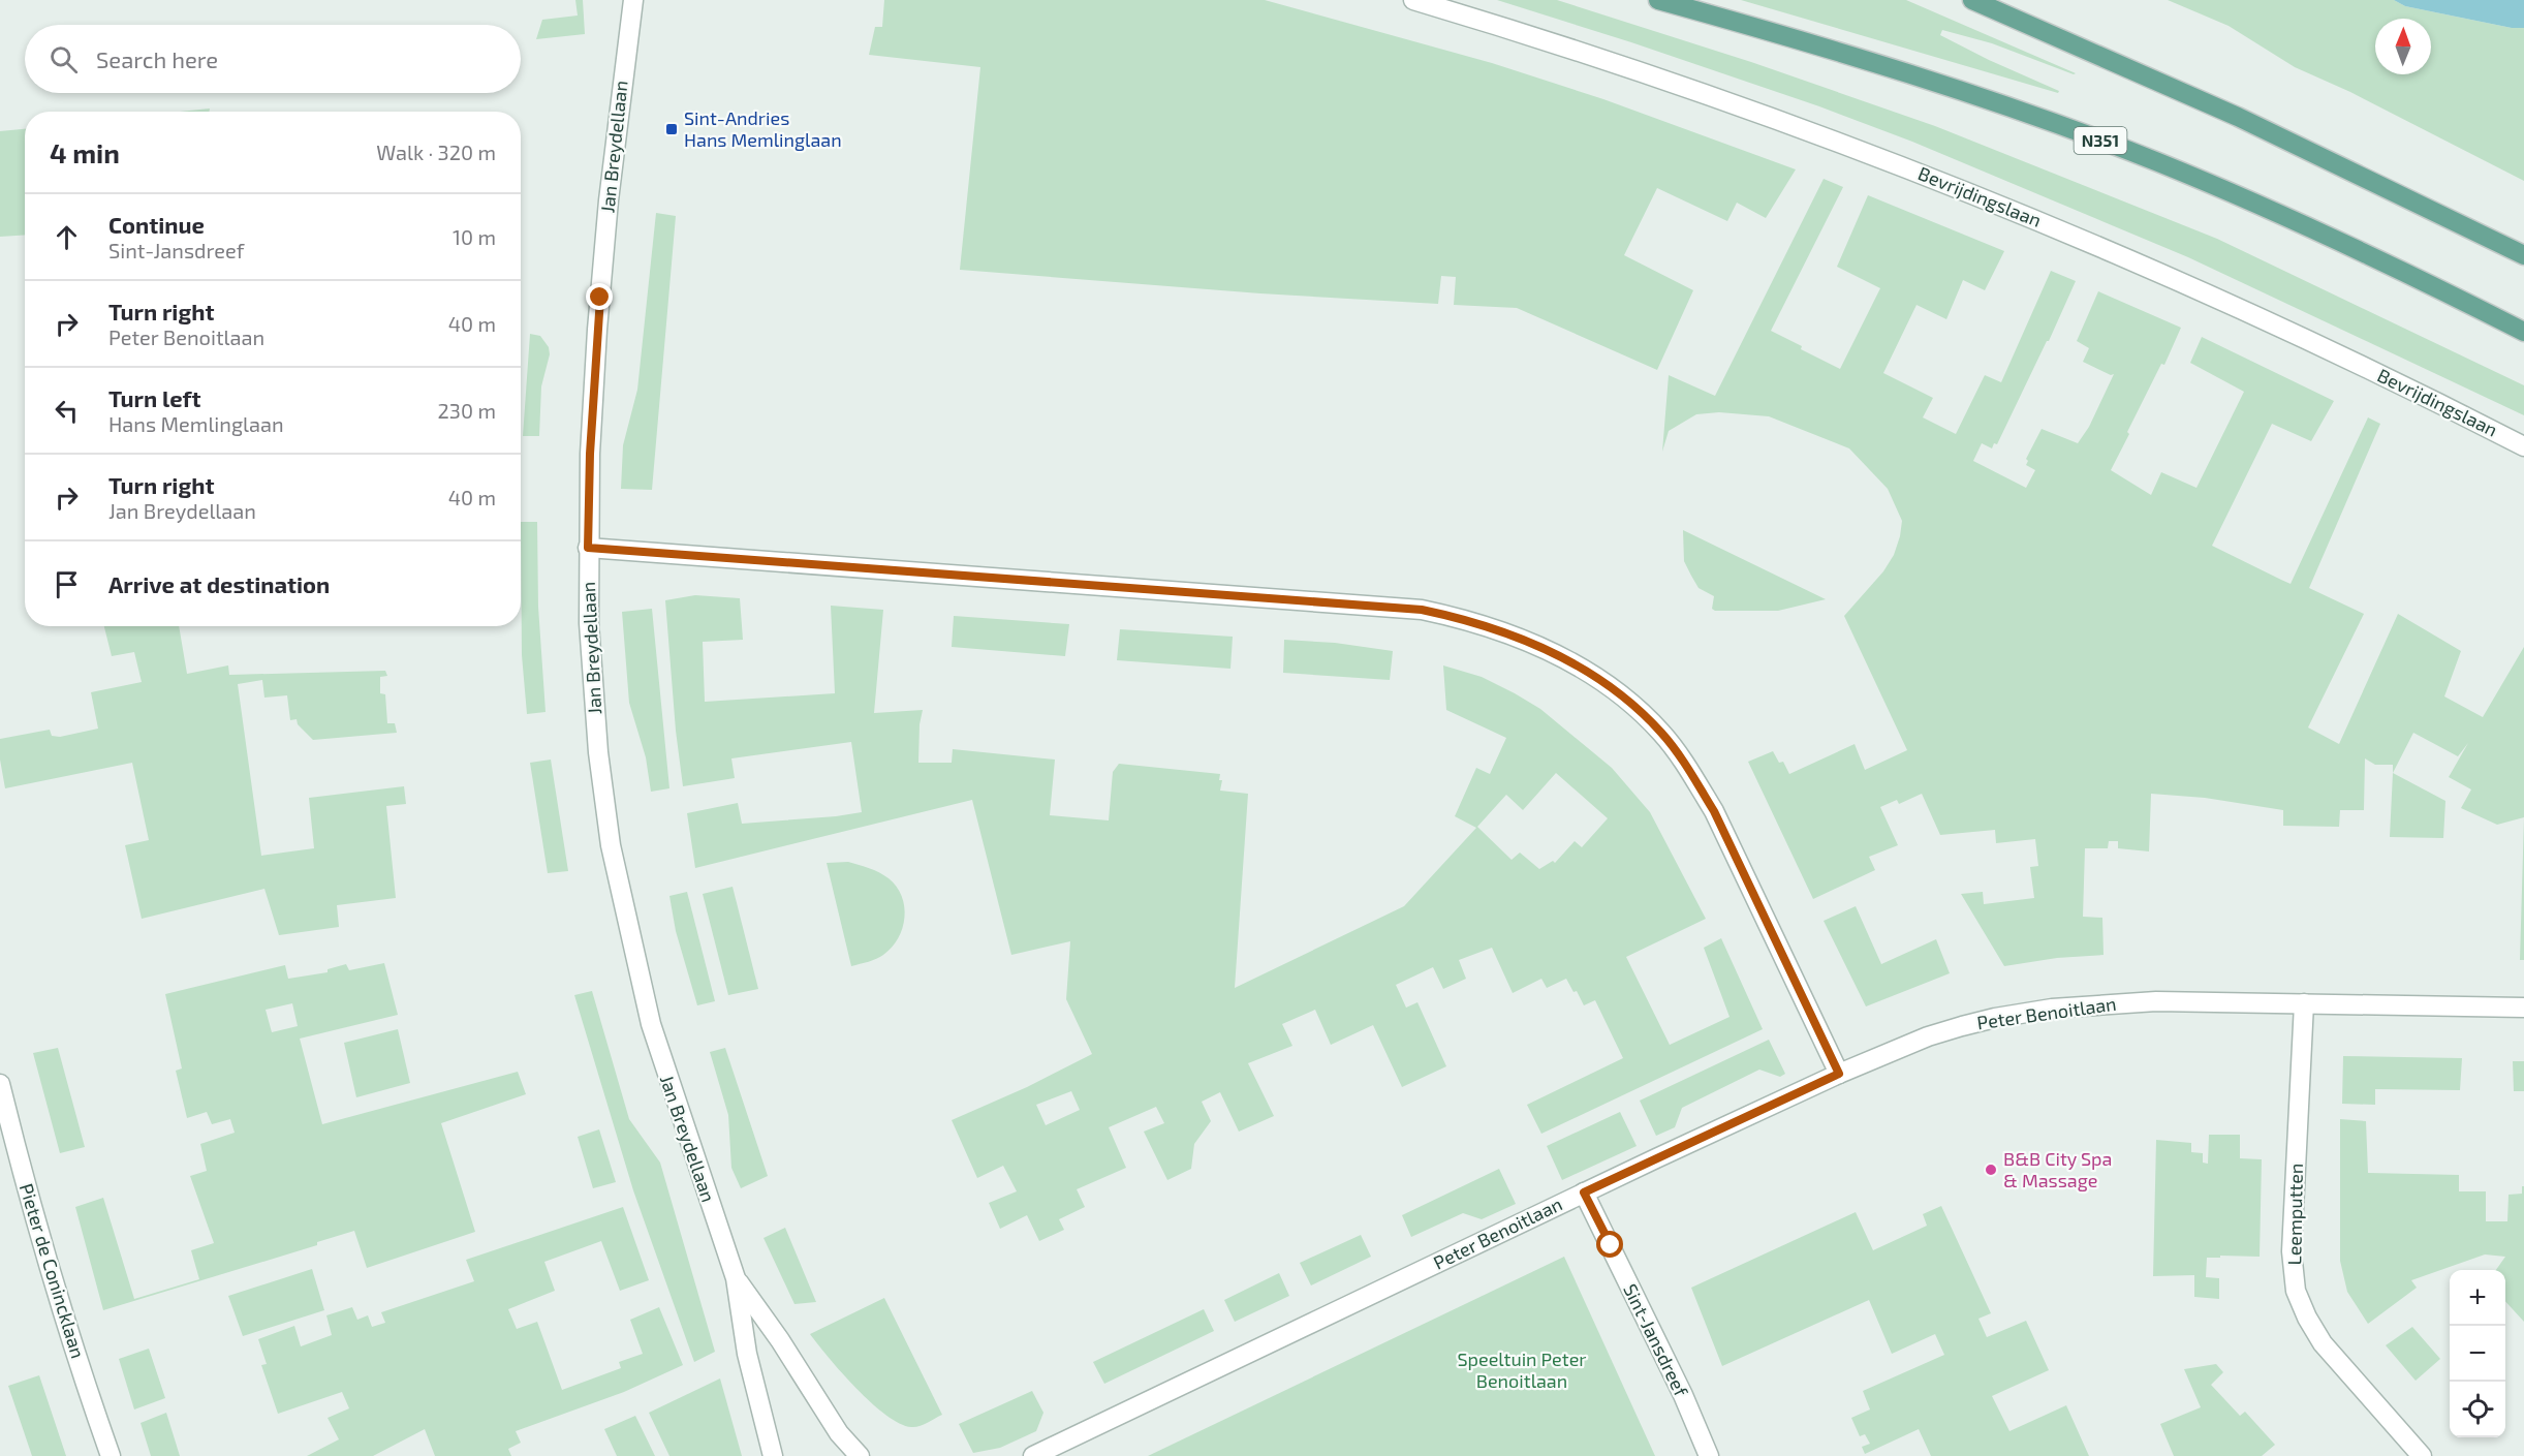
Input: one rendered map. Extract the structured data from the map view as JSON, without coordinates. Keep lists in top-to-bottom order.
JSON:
{
  "streets": {
    "main road": ["N351"],
    "street": [
      "Jan Breydellaan",
      "Bevrijdingslaan",
      "Peter Benoitlaan",
      "Leemputten",
      "Pieter de Conincklaan",
      "Sint-Jansdreef"
    ]
  },
  "crossings": [
    ["Peter Benoitlaan", "Leemputten"],
    ["Peter Benoitlaan", "Sint-Jansdreef"]
  ],
  "parks": ["Speeltuin Peter Benoitlaan"],
  "places": {
    "transit": ["Sint-Andries Hans Memlinglaan"],
    "other": ["B&B City Spa & Massage"]
  },
  "north": "top",
  "page": {
    "search": "Search here",
    "heading": ["4 min", "Walk · 320 m"],
    "list": [
      ["Continue", "Sint-Jansdreef", "10 m"],
      ["Turn right", "Peter Benoitlaan", "40 m"],
      ["Turn left", "Hans Memlinglaan", "230 m"],
      ["Turn right", "Jan Breydellaan", "40 m"],
      "Arrive at destination"
    ],
    "map_buttons": ["+", "−"]
  }
}
